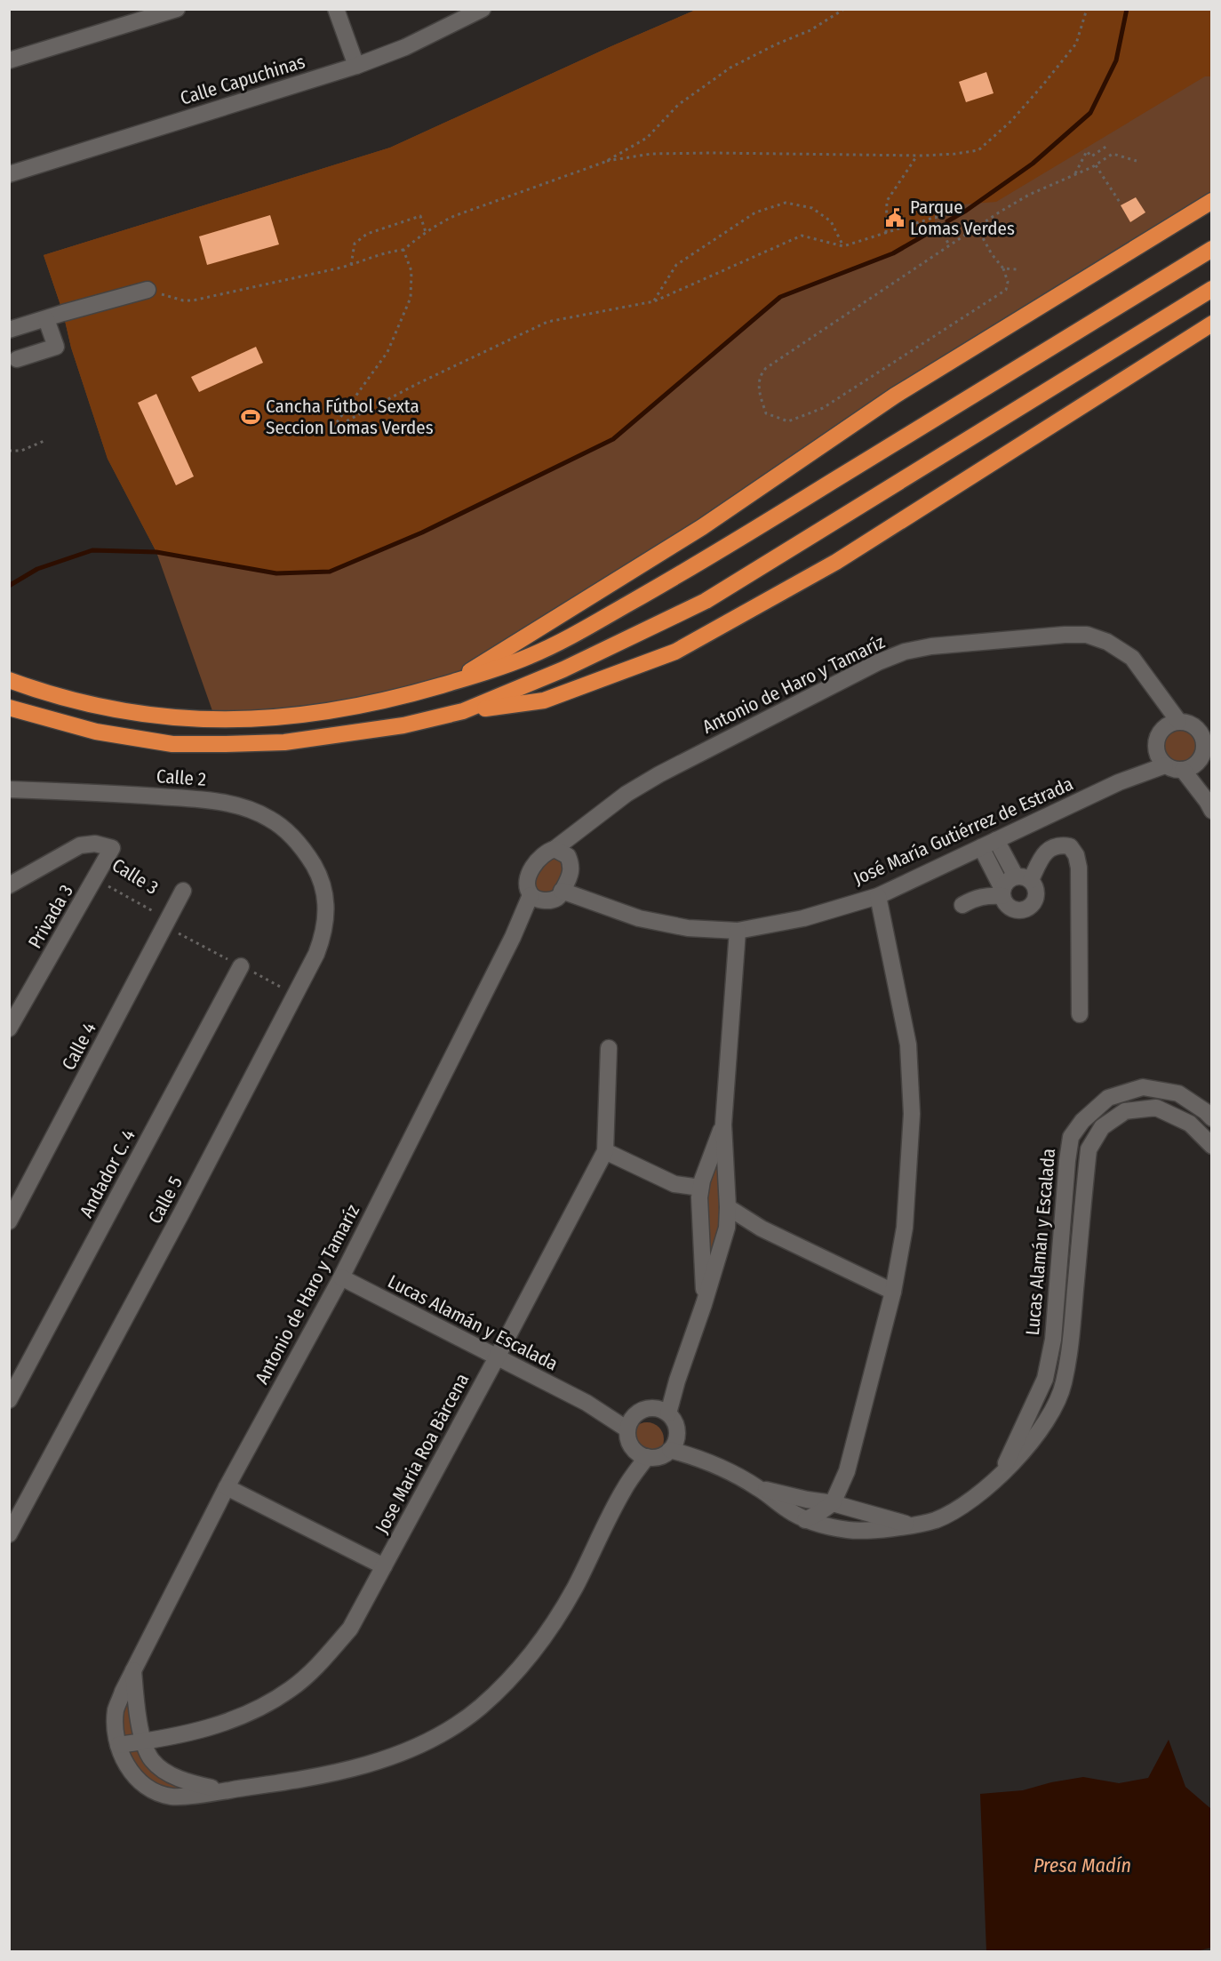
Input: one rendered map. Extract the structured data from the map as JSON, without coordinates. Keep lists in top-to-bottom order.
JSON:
{
  "streets": {
    "street": [
      "Calle Capuchinas",
      "Antonio de Haro y Tamaríz",
      "Calle 2",
      "José María Gutiérrez de Estrada",
      "Calle 3",
      "Privada 3",
      "Calle 4",
      "Andador C. 4",
      "Calle 5",
      "Lucas Alamán y Escalada",
      "Jose Maria Roa Bàrcena"
    ]
  },
  "crossings": [
    ["Antonio de Haro y Tamaríz", "José María Gutiérrez de Estrada"],
    ["Antonio de Haro y Tamaríz", "Lucas Alamán y Escalada"],
    ["Antonio de Haro y Tamaríz", "Jose Maria Roa Bàrcena"],
    ["Calle 2", "Calle 5"],
    ["Calle 3", "Privada 3"],
    ["Calle 3", "Calle 4"],
    ["Lucas Alamán y Escalada", "Jose Maria Roa Bàrcena"]
  ],
  "water": ["Presa Madín"],
  "places": {
    "public building": ["Parque Lomas Verdes"],
    "sports": ["Cancha Fútbol Sexta Seccion Lomas Verdes"]
  }
}
